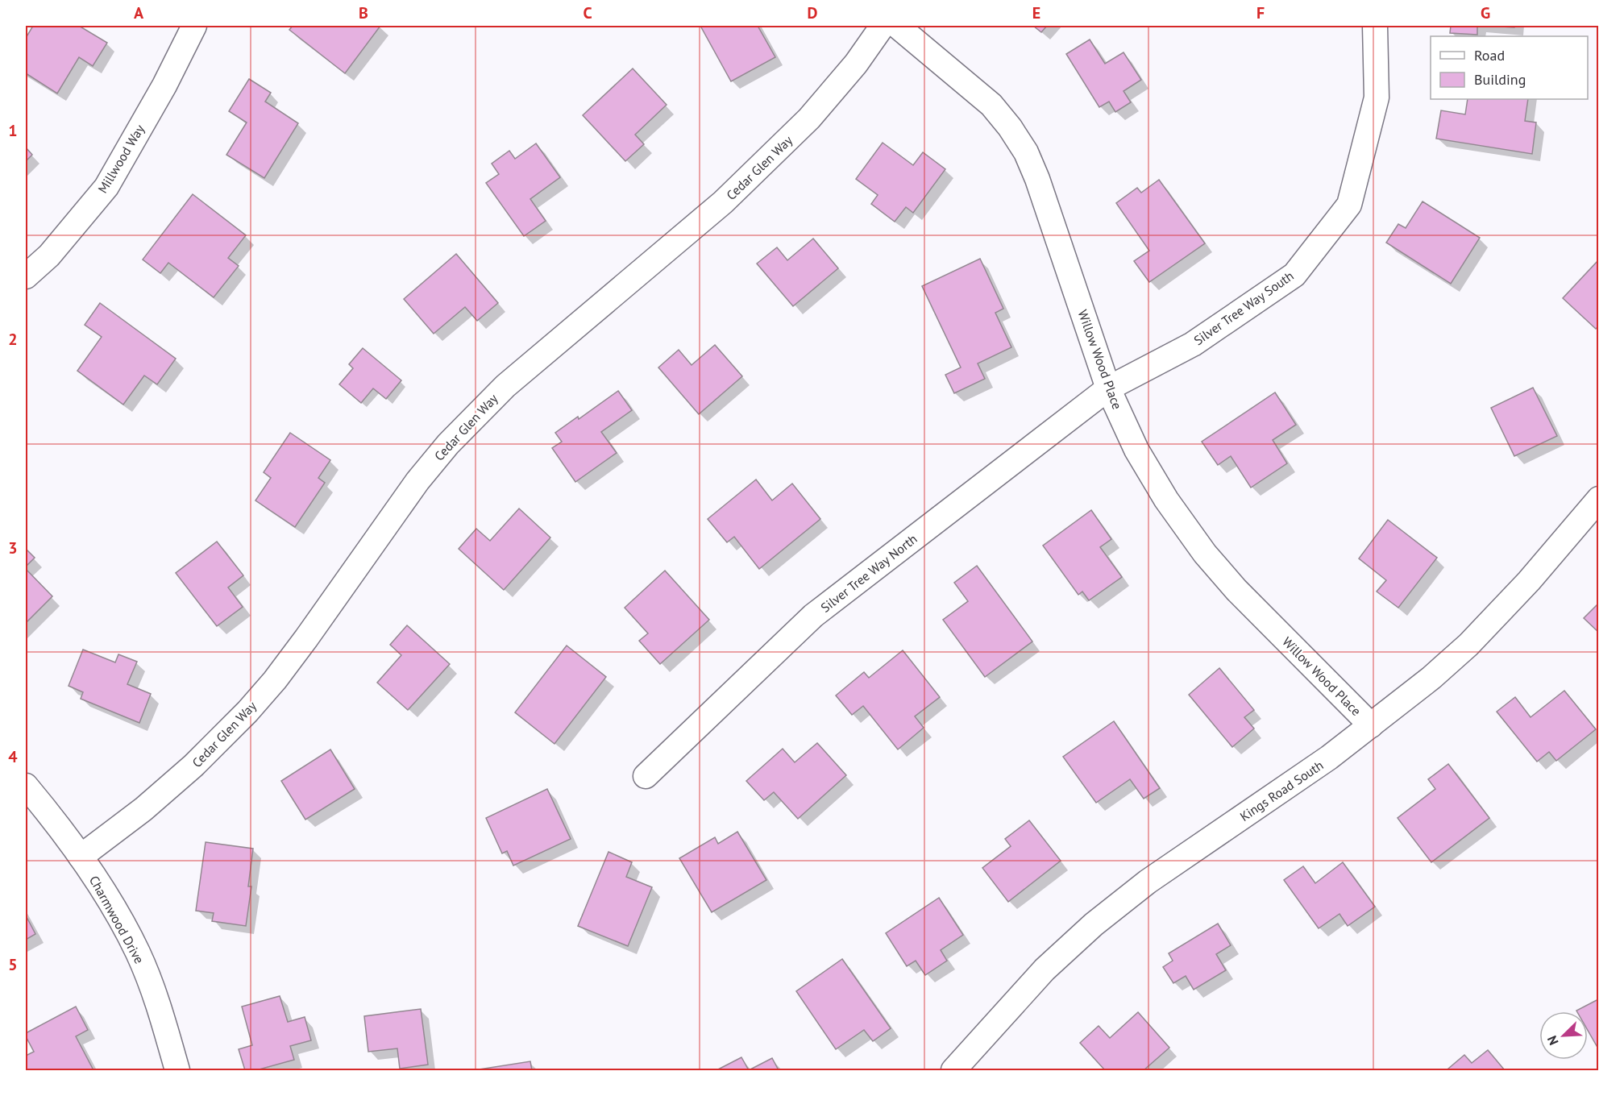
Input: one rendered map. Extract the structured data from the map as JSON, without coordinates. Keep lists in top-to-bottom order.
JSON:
{
  "streets": {
    "street": [
      "Millwood Way",
      "Cedar Glen Way",
      "Silver Tree Way South",
      "Willow Wood Place",
      "Silver Tree Way North",
      "Kings Road South",
      "Charmwood Drive"
    ]
  },
  "crossings": [
    ["Cedar Glen Way", "Charmwood Drive"],
    ["Silver Tree Way South", "Willow Wood Place"],
    ["Silver Tree Way South", "Silver Tree Way North"],
    ["Willow Wood Place", "Silver Tree Way North"],
    ["Willow Wood Place", "Kings Road South"]
  ],
  "legend": ["Road", "Building"],
  "north": "bottom left",
  "grid": {
    "columns": [
      "A",
      "B",
      "C",
      "D",
      "E",
      "F",
      "G"
    ],
    "rows": [
      "1",
      "2",
      "3",
      "4",
      "5"
    ]
  }
}
